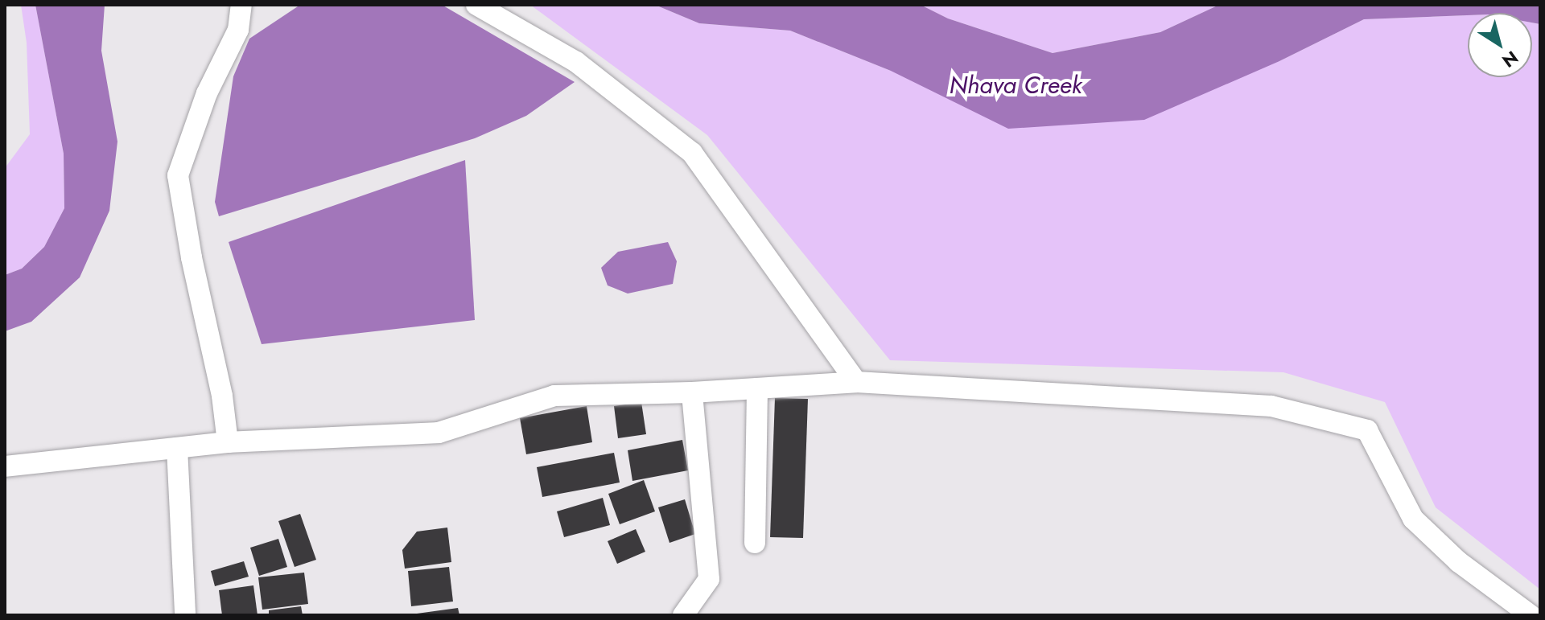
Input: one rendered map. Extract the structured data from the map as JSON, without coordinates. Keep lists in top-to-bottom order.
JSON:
{
  "water": ["Nhava Creek"],
  "north": "bottom right"
}
